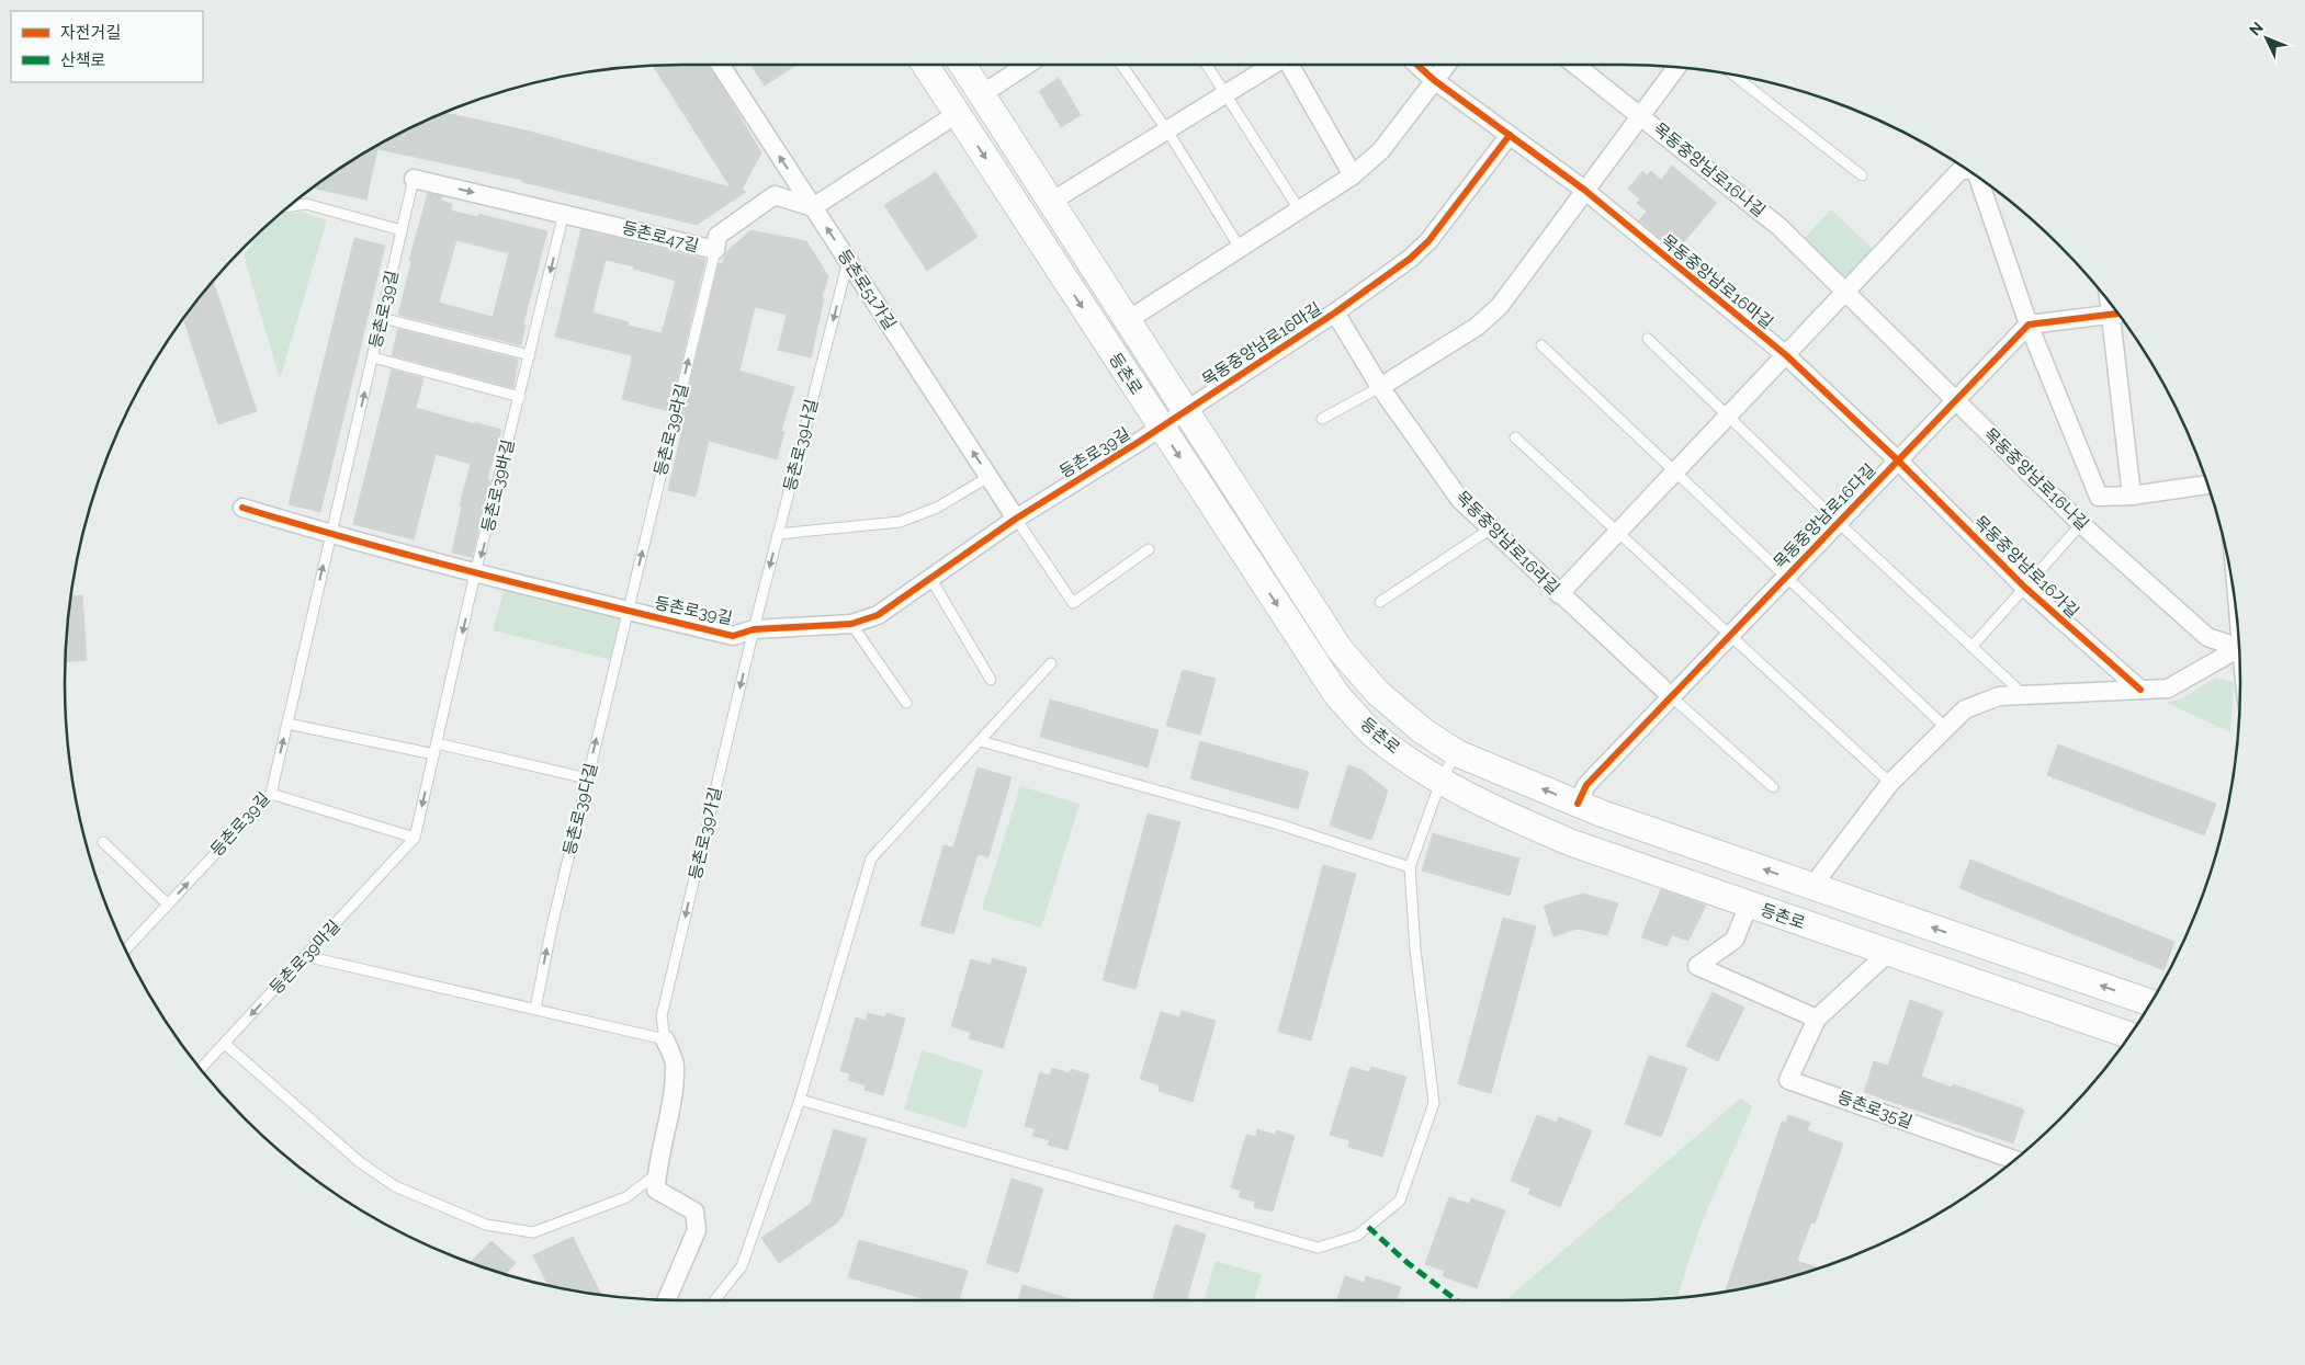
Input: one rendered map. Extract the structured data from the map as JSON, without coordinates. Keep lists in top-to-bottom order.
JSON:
{
  "streets": {
    "main road": ["등촌로"],
    "street": [
      "목동중앙남로16나길",
      "등촌로47길",
      "목동중앙남로16마길",
      "등촌로51가길",
      "등촌로39길",
      "목동중앙남로16다길",
      "목동중앙남로16라길",
      "목동중앙남로16가길",
      "등촌로39가길",
      "등촌로35길"
    ],
    "lane": [
      "등촌로39라길",
      "등촌로39나길",
      "등촌로39바길",
      "등촌로39다길",
      "등촌로39마길"
    ]
  },
  "crossings": [
    ["목동중앙남로16나길", "목동중앙남로16다길"],
    ["등촌로47길", "등촌로51가길"],
    ["등촌로47길", "등촌로39길"],
    ["등촌로47길", "등촌로39라길"],
    ["등촌로47길", "등촌로39바길"],
    ["목동중앙남로16마길", "등촌로39길"],
    ["목동중앙남로16마길", "등촌로"],
    ["목동중앙남로16마길", "목동중앙남로16다길"],
    ["목동중앙남로16마길", "목동중앙남로16라길"],
    ["목동중앙남로16마길", "목동중앙남로16가길"],
    ["등촌로51가길", "등촌로39길"],
    ["등촌로51가길", "등촌로39나길"],
    ["등촌로39길", "등촌로"],
    ["등촌로39길", "등촌로39라길"],
    ["등촌로39길", "등촌로39나길"],
    ["등촌로39길", "등촌로39바길"],
    ["등촌로39길", "등촌로39다길"],
    ["등촌로39길", "등촌로39가길"],
    ["등촌로39길", "등촌로39마길"],
    ["등촌로", "목동중앙남로16다길"],
    ["등촌로", "등촌로35길"],
    ["등촌로39라길", "등촌로39다길"],
    ["등촌로39나길", "등촌로39가길"],
    ["등촌로39바길", "등촌로39마길"],
    ["목동중앙남로16다길", "목동중앙남로16라길"],
    ["목동중앙남로16다길", "목동중앙남로16가길"]
  ],
  "one_way": [
    "등촌로47길",
    "등촌로51가길",
    "등촌로39라길",
    "등촌로39나길",
    "등촌로39바길",
    "등촌로39다길",
    "등촌로39가길",
    "등촌로39마길"
  ],
  "legend": ["자전거길", "산책로"],
  "north": "top left"
}
